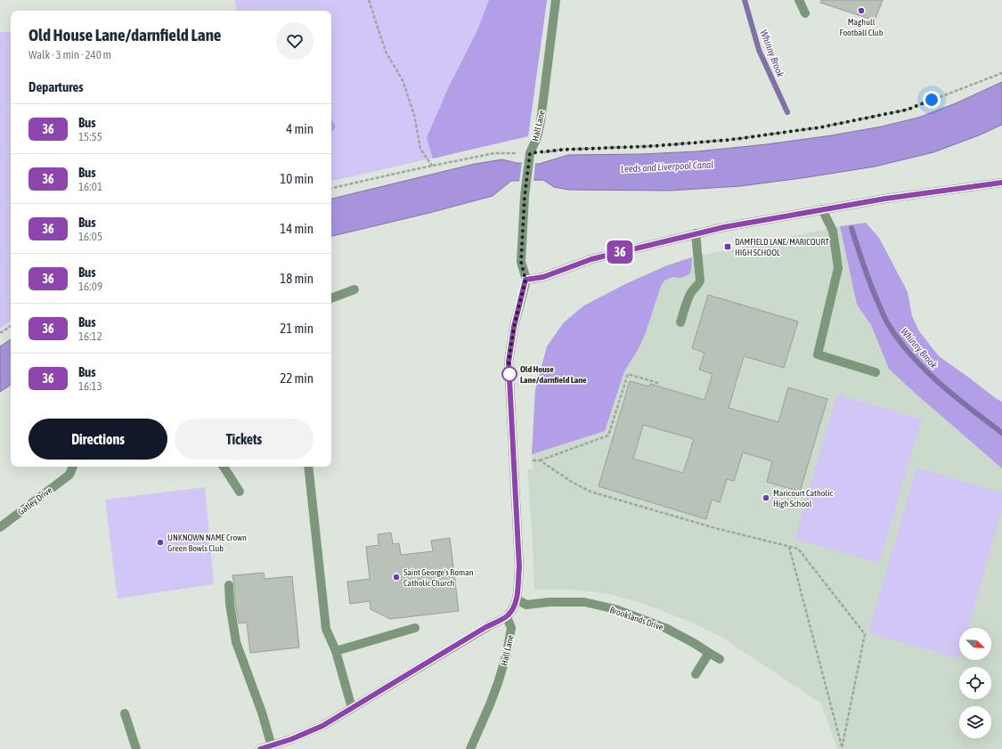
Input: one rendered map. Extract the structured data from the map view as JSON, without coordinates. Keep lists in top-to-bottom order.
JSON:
{
  "streets": {
    "street": ["Hall Lane", "Gatley Drive", "Brooklands Drive"]
  },
  "crossings": [
    ["Hall Lane", "Brooklands Drive"]
  ],
  "water": ["Whinny Brook", "Leeds and Liverpool Canal"],
  "places": {
    "other": [
      "Maghull Football Club",
      "Old House Lane/darnfield Lane",
      "Maricourt Catholic High School",
      "UNKNOWN NAME Crown Green Bowls Club",
      "Saint George's Roman Catholic Church"
    ],
    "transit": ["DAMFIELD LANE/MARICOURT HIGH SCHOOL"]
  },
  "lines": ["bus line 36"],
  "north": "bottom right",
  "page": {
    "on_map": "36",
    "heading": [
      ["Old House Lane/darnfield Lane", "Walk · 3 min · 240 m"],
      "Departures"
    ],
    "list": [
      {
        "mark": "36",
        "name": "Bus",
        "note": "15:55",
        "value": "4 min"
      },
      {
        "mark": "36",
        "name": "Bus",
        "note": "16:01",
        "value": "10 min"
      },
      {
        "mark": "36",
        "name": "Bus",
        "note": "16:05",
        "value": "14 min"
      },
      {
        "mark": "36",
        "name": "Bus",
        "note": "16:09",
        "value": "18 min"
      },
      {
        "mark": "36",
        "name": "Bus",
        "note": "16:12",
        "value": "21 min"
      },
      {
        "mark": "36",
        "name": "Bus",
        "note": "16:13",
        "value": "22 min"
      }
    ],
    "buttons": ["Directions", "Tickets"]
  }
}
